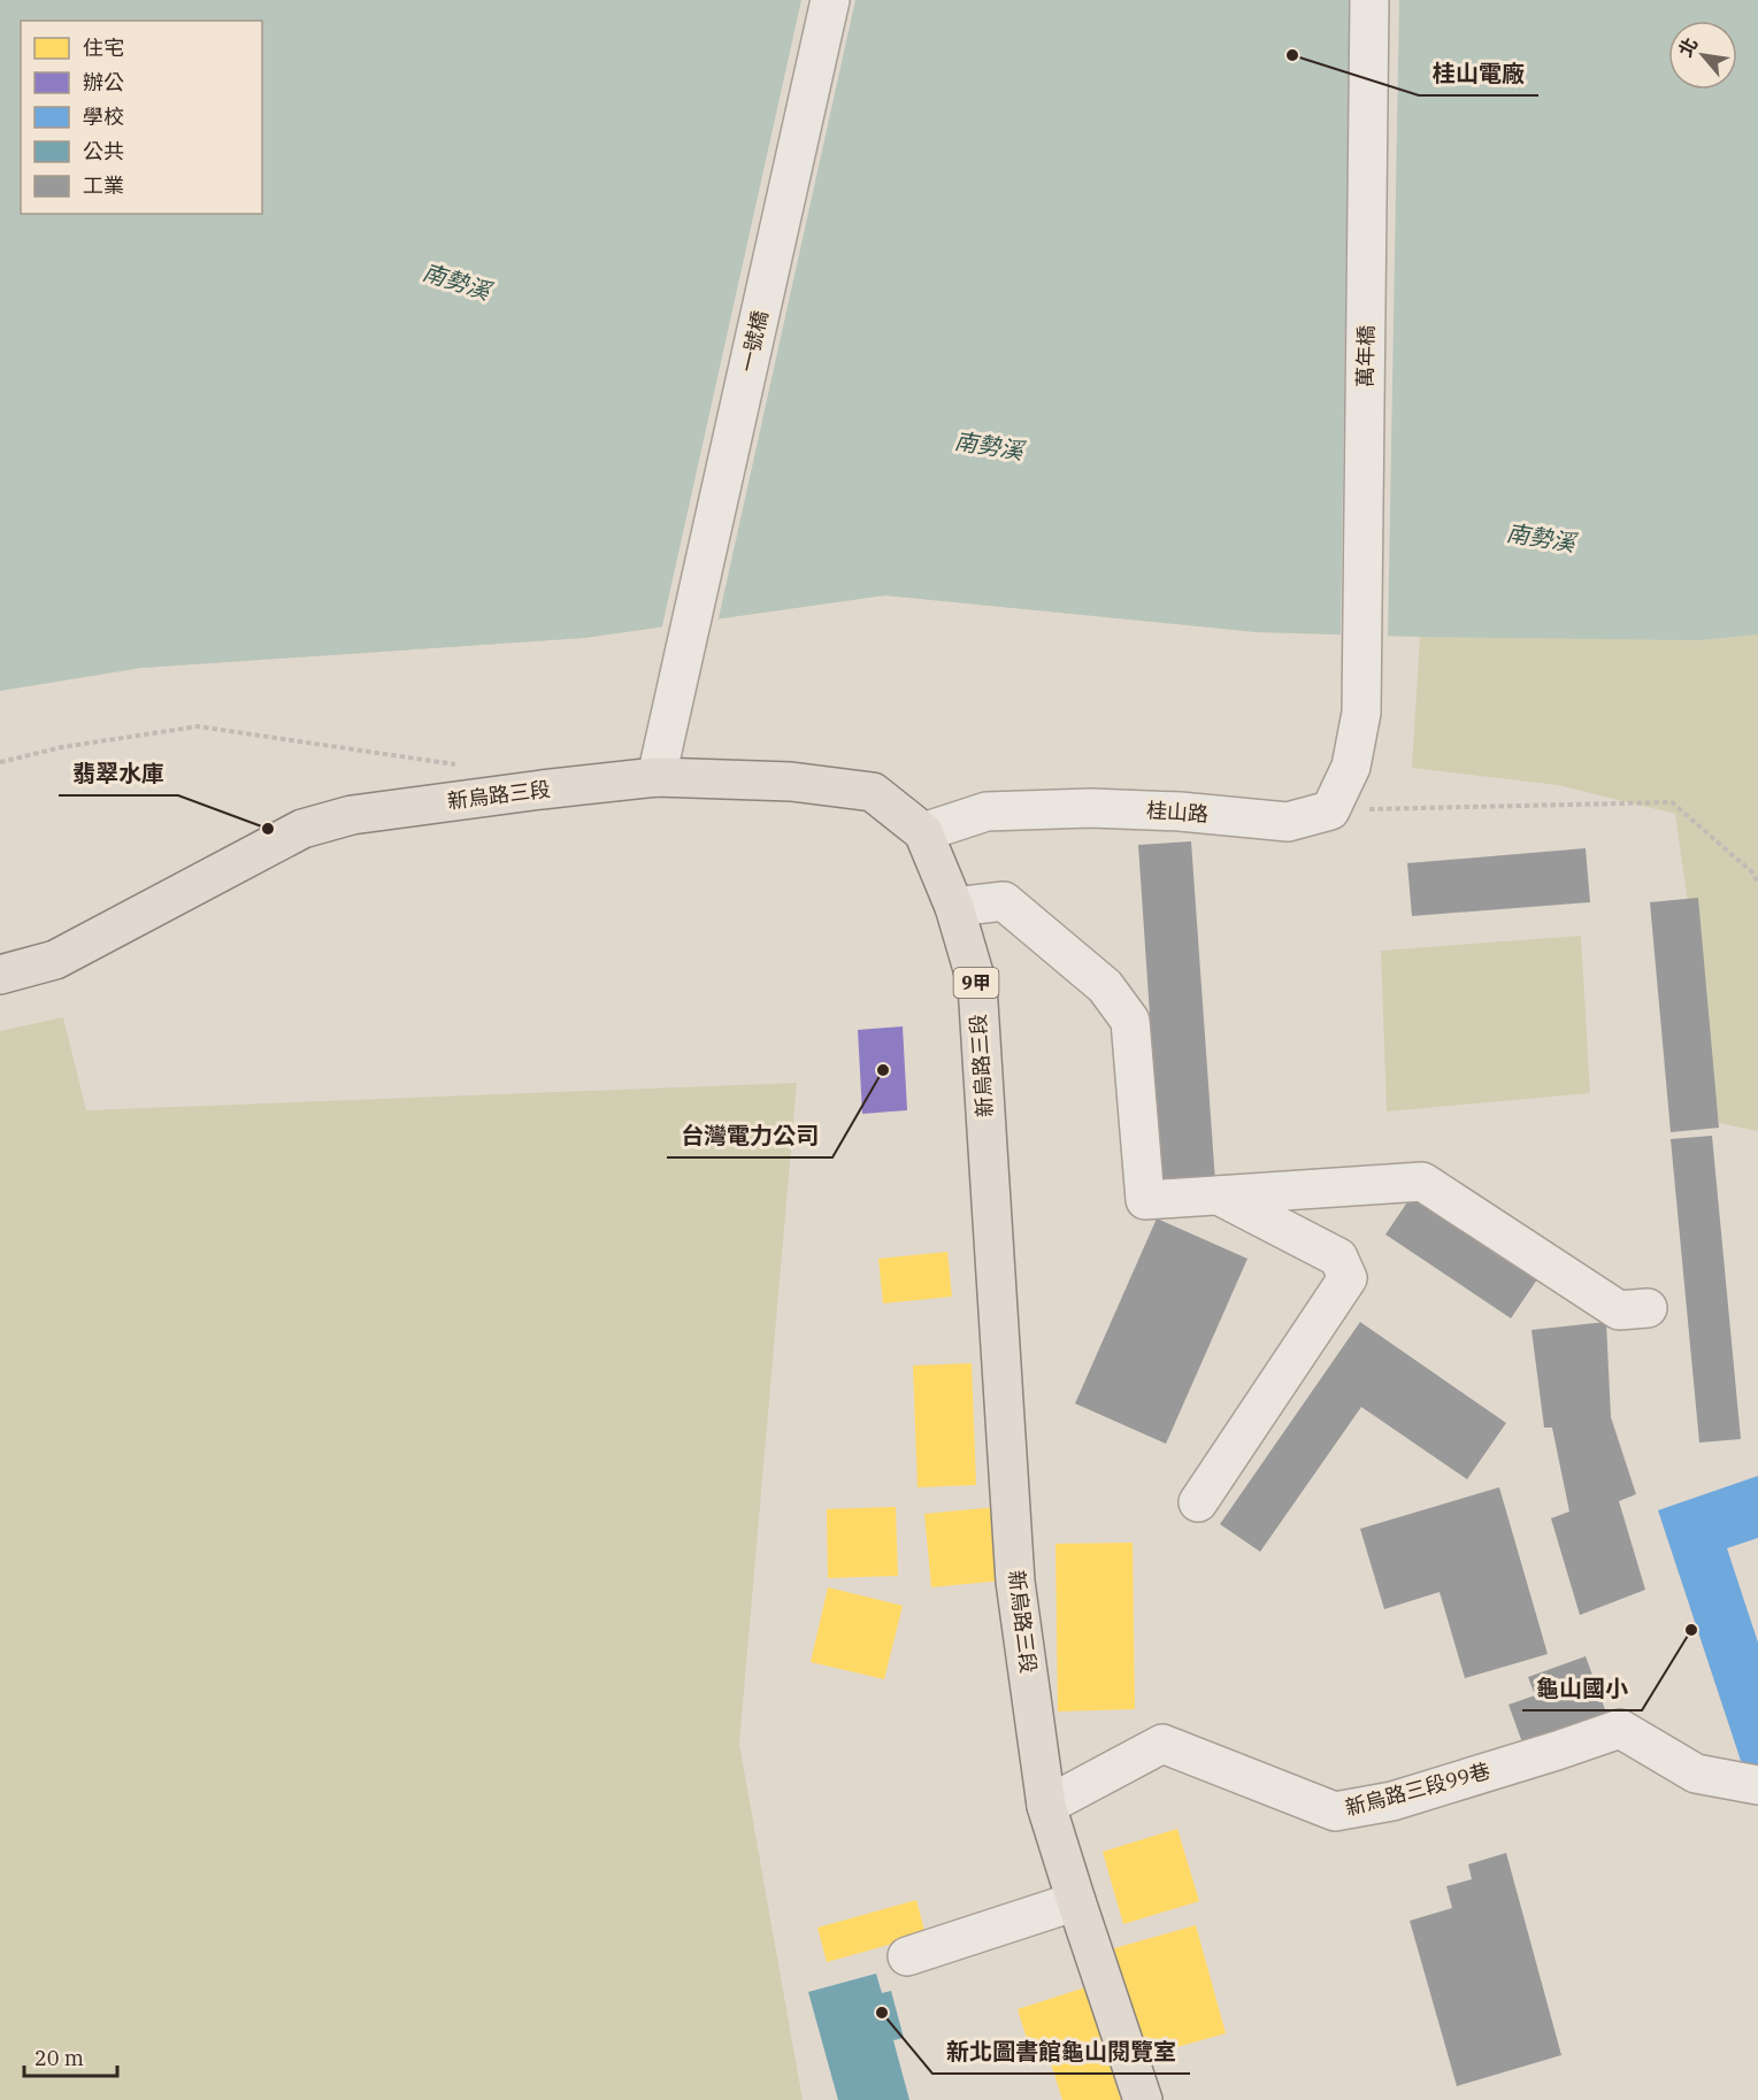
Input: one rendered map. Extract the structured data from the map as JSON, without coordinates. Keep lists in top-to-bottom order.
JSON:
{
  "streets": {
    "main road": ["新烏路三段", "9甲"],
    "street": [
      "一號橋",
      "萬年橋",
      "桂山路",
      "新烏路三段99巷"
    ]
  },
  "crossings": [
    ["一號橋", "新烏路三段"],
    ["萬年橋", "桂山路"],
    ["新烏路三段", "桂山路"],
    ["新烏路三段", "新烏路三段99巷"]
  ],
  "water": ["南勢溪"],
  "places": [
    "桂山電廠",
    "翡翠水庫",
    "台灣電力公司",
    "龜山國小",
    "新北圖書館龜山閱覽室"
  ],
  "legend": [
    "住宅",
    "辦公",
    "學校",
    "公共",
    "工業"
  ],
  "scale_bar": "20 m",
  "north": "top left"
}
